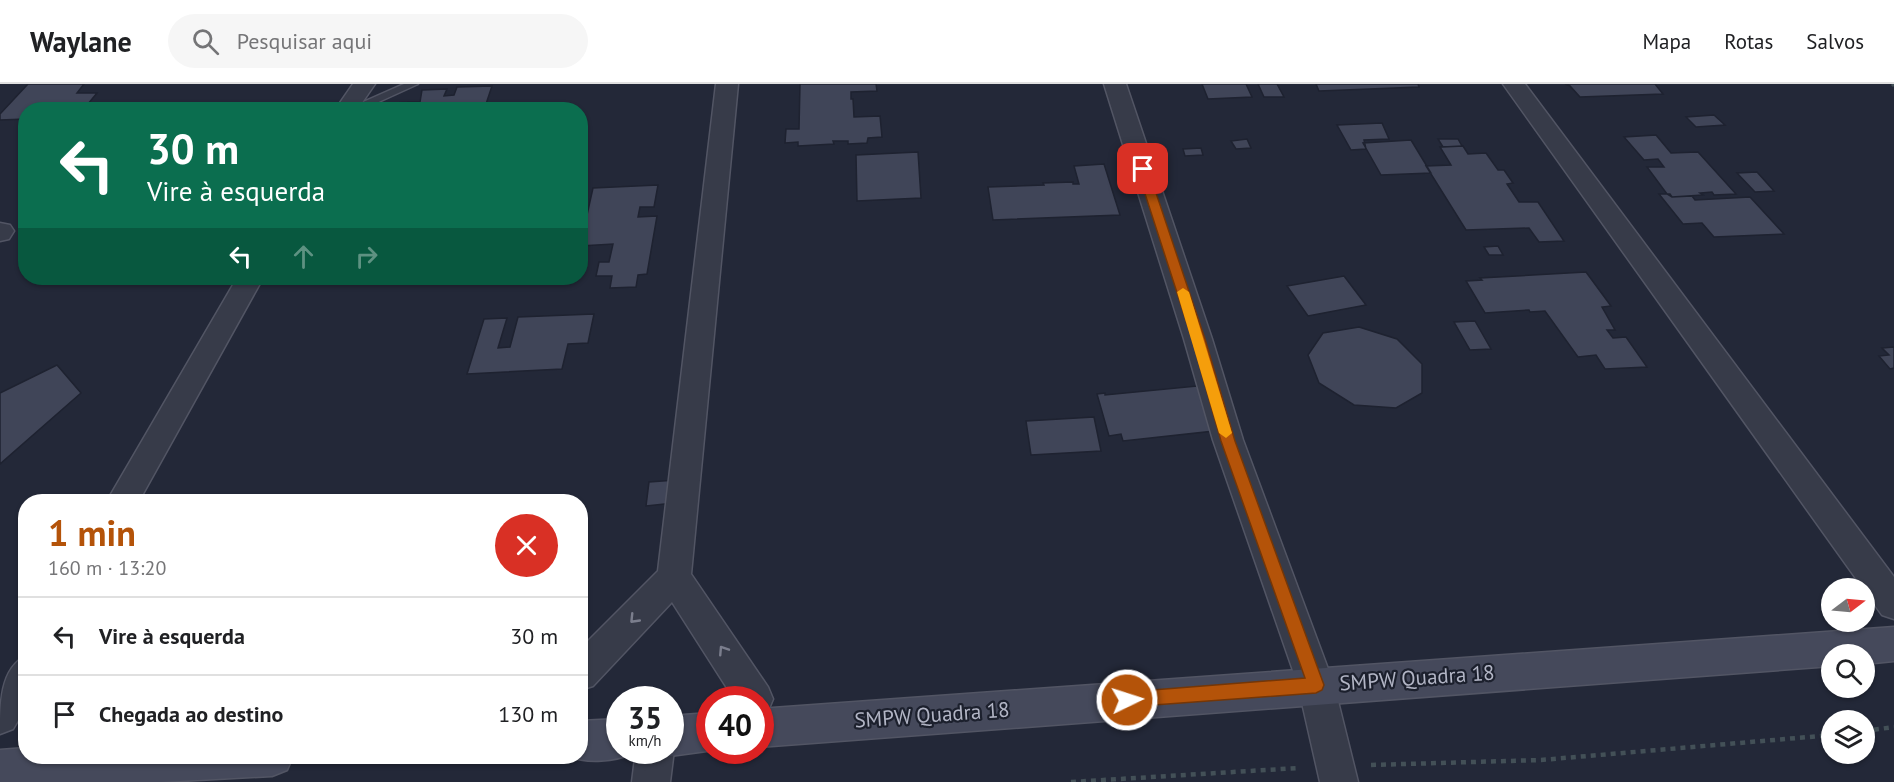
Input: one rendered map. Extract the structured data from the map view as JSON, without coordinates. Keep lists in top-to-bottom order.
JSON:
{
  "streets": {
    "street": ["SMPW Quadra 18"]
  },
  "north": "right",
  "page": {
    "header": "Waylane",
    "search": "Pesquisar aqui",
    "nav": ["Mapa", "Rotas", "Salvos"],
    "turn": ["30 m", "Vire à esquerda"],
    "heading": ["1 min", "160 m · 13:20"],
    "list": [
      {
        "name": "Vire à esquerda",
        "value": "30 m"
      },
      {
        "name": "Chegada ao destino",
        "value": "130 m"
      }
    ],
    "speed": "35 km/h",
    "limit": "40"
  }
}
